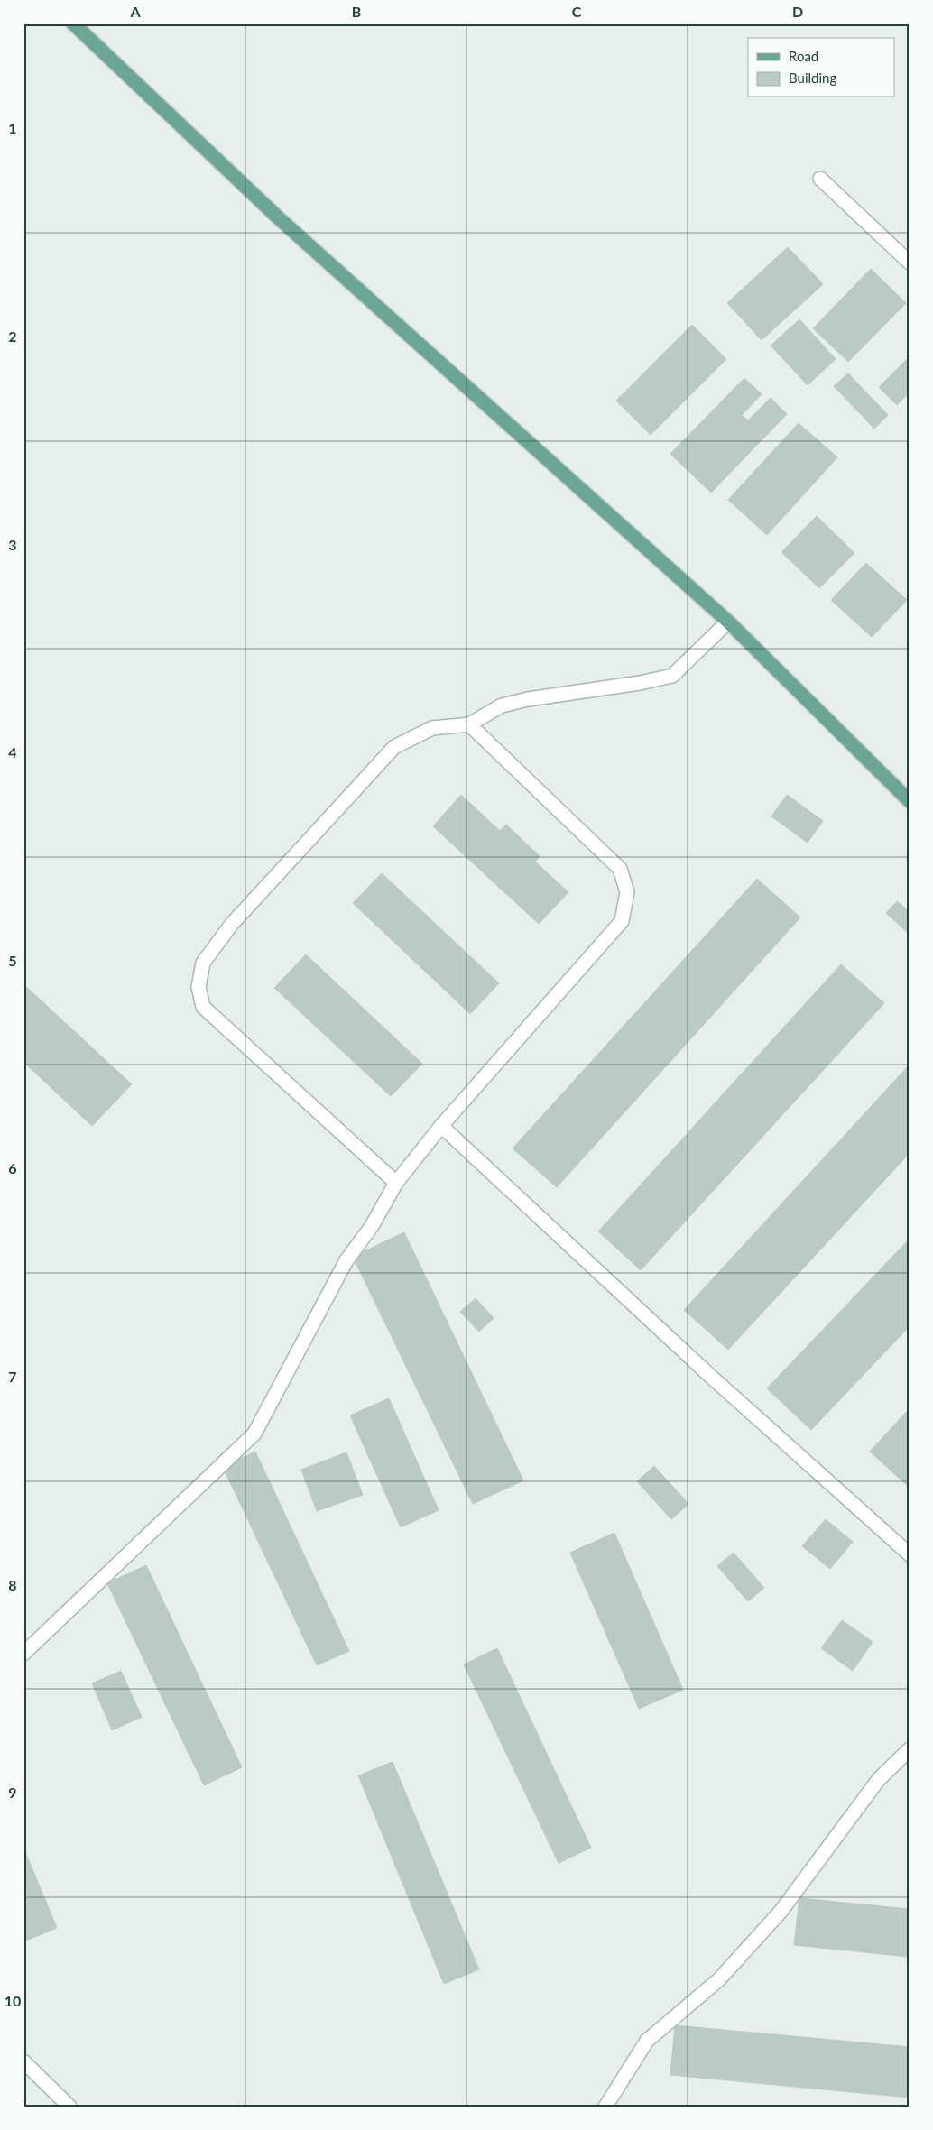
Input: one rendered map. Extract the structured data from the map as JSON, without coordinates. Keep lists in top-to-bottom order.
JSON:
{
  "legend": ["Road", "Building"],
  "grid": {
    "columns": [
      "A",
      "B",
      "C",
      "D"
    ],
    "rows": [
      "1",
      "2",
      "3",
      "4",
      "5",
      "6",
      "7",
      "8",
      "9",
      "10"
    ]
  }
}
